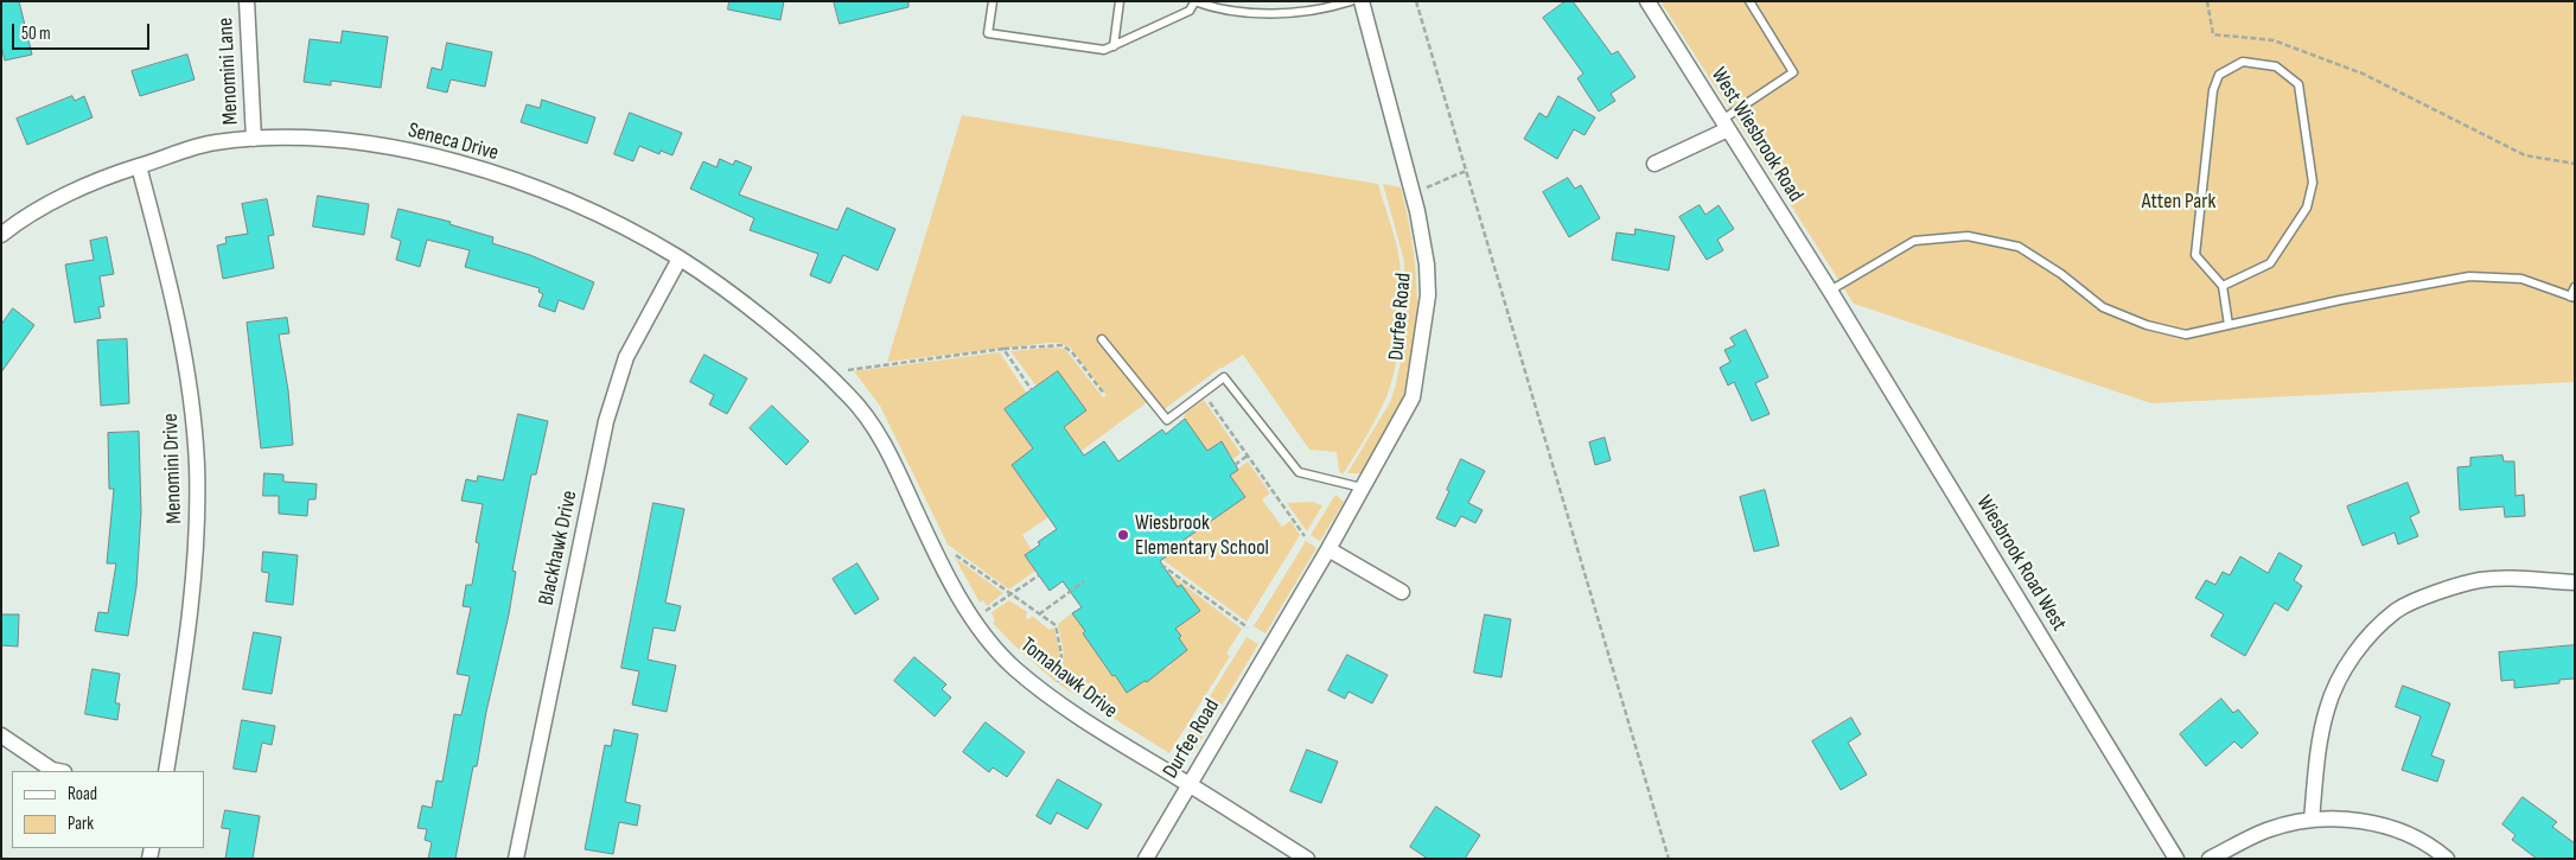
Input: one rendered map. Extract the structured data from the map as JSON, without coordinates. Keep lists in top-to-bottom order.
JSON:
{
  "streets": {
    "street": [
      "Menomini Lane",
      "West Wiesbrook Road",
      "Seneca Drive",
      "Durfee Road",
      "Menomini Drive",
      "Blackhawk Drive",
      "Wiesbrook Road West",
      "Tomahawk Drive"
    ]
  },
  "crossings": [
    ["Menomini Lane", "Seneca Drive"],
    ["West Wiesbrook Road", "Wiesbrook Road West"],
    ["Seneca Drive", "Menomini Drive"],
    ["Seneca Drive", "Blackhawk Drive"],
    ["Seneca Drive", "Tomahawk Drive"],
    ["Durfee Road", "Tomahawk Drive"]
  ],
  "parks": ["Atten Park"],
  "places": ["Wiesbrook Elementary School"],
  "legend": ["Road", "Park"],
  "scale_bar": "50 m"
}
